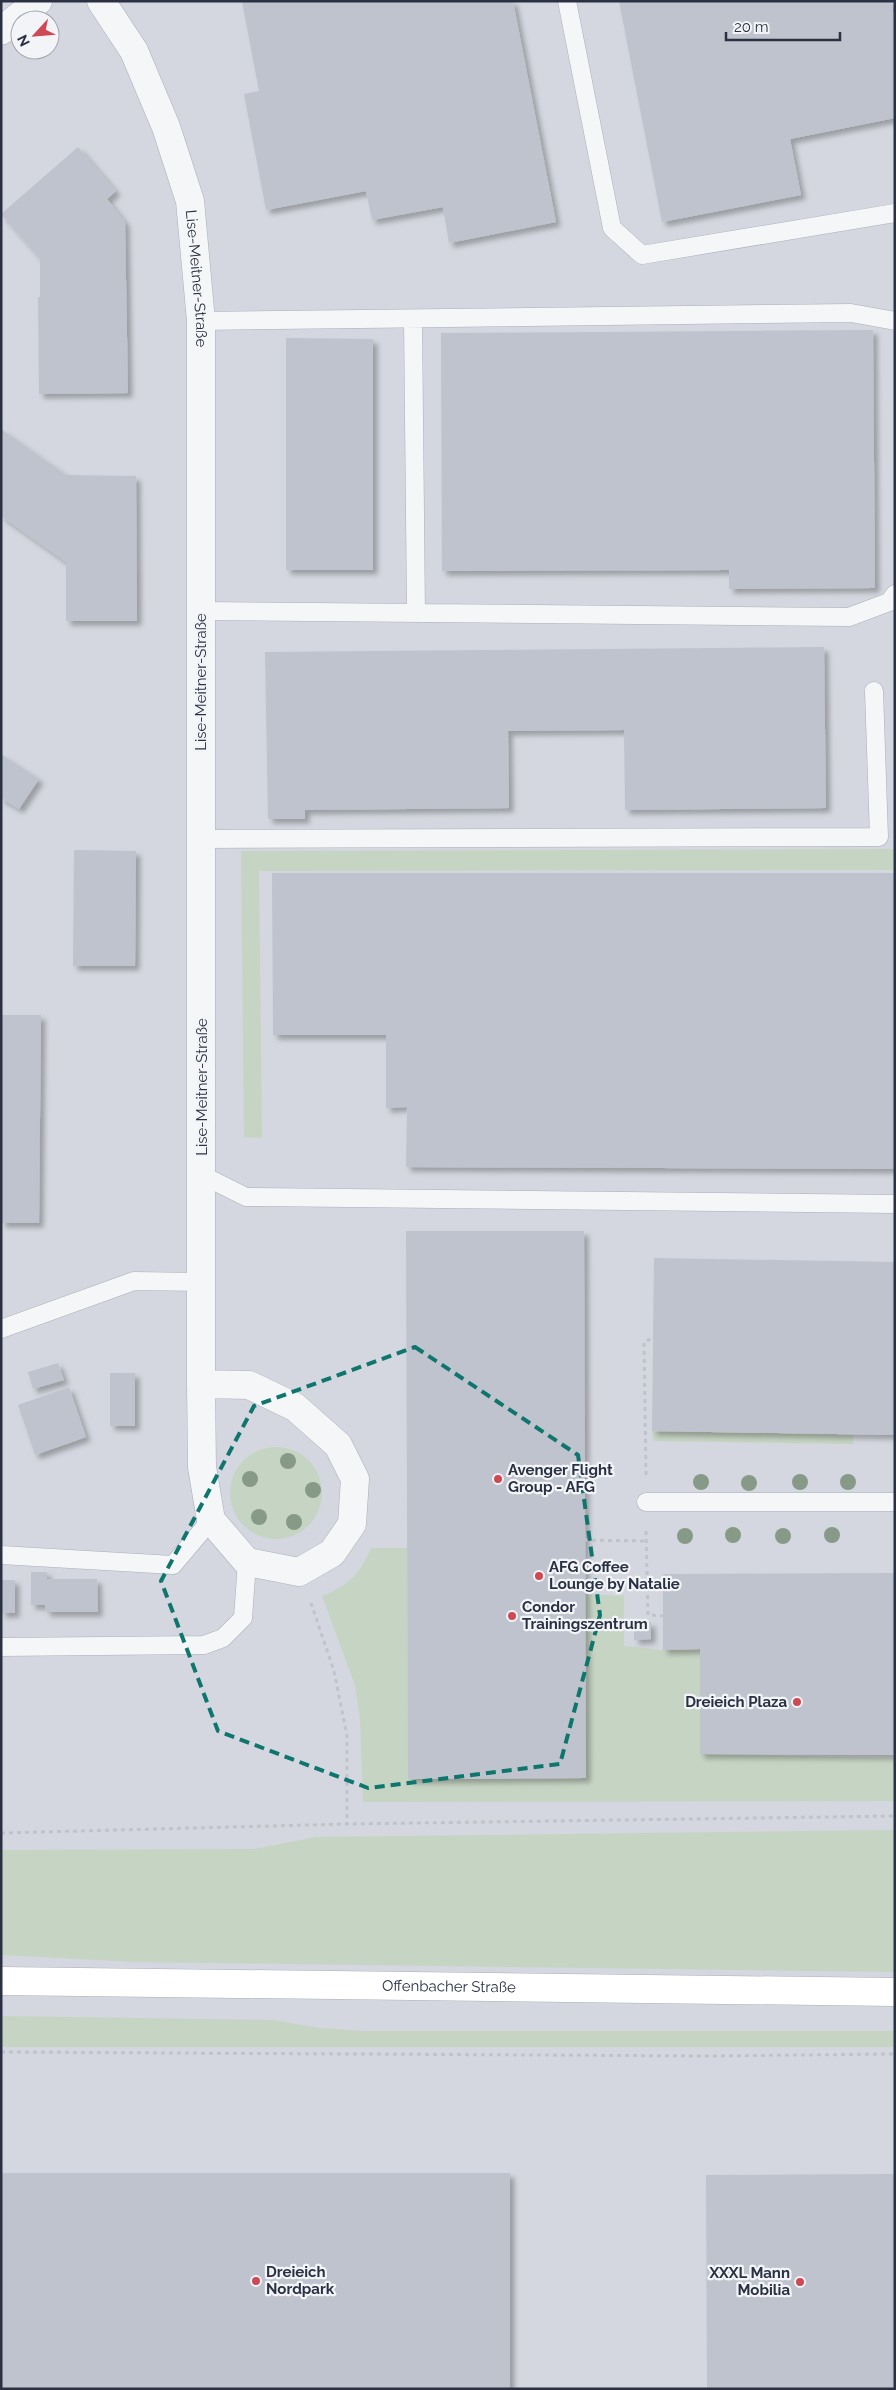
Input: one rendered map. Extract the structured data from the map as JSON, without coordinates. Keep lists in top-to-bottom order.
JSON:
{
  "streets": {
    "street": ["Lise-Meitner-Straße", "Offenbacher Straße"]
  },
  "places": [
    "Avenger Flight Group - AFG",
    "AFG Coffee Lounge by Natalie",
    "Condor Trainingszentrum",
    "Dreieich Plaza",
    "Dreieich Nordpark",
    "XXXL Mann Mobilia"
  ],
  "scale_bar": "20 m",
  "north": "bottom left"
}
